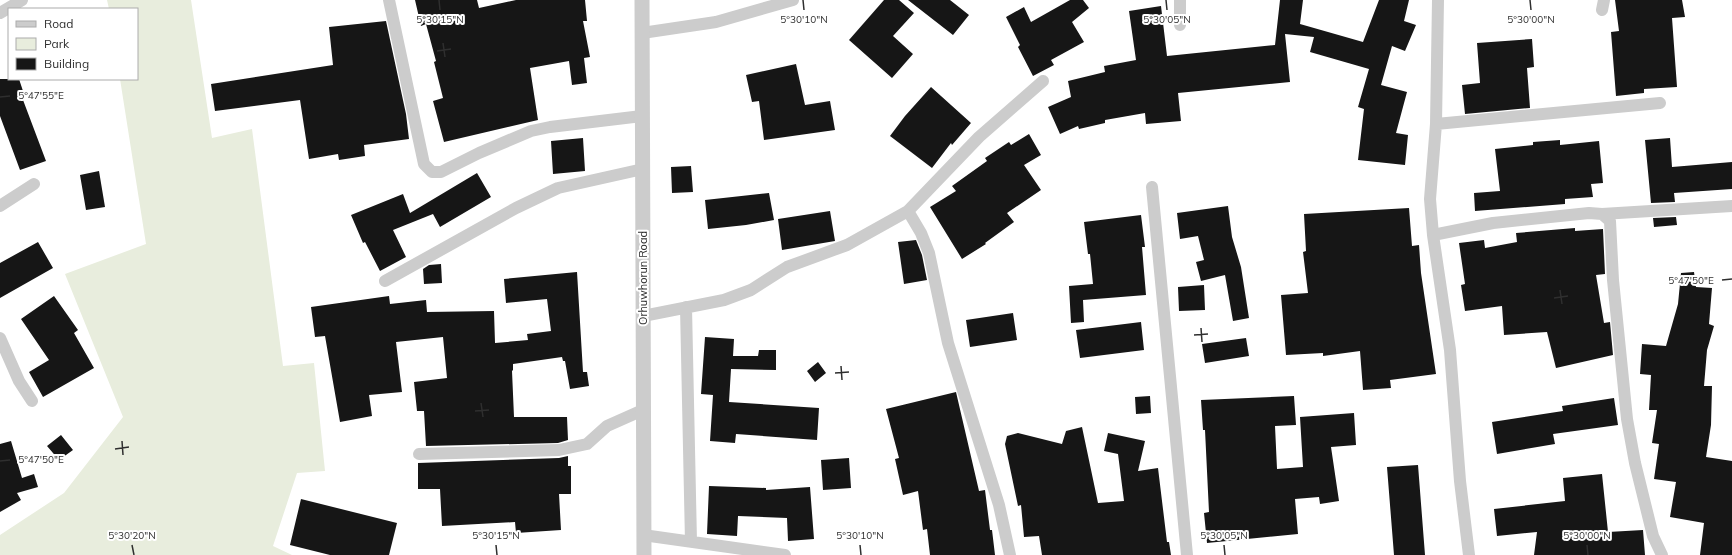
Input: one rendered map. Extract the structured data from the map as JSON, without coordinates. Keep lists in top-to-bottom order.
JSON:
{
  "streets": {
    "street": ["Orhuwhorun Road"]
  },
  "legend": ["Road", "Park", "Building"],
  "coordinates": [
    "5°30'15\"N",
    "5°30'10\"N",
    "5°30'05\"N",
    "5°30'00\"N",
    "5°47'55\"E",
    "5°47'50\"E",
    "5°30'20\"N"
  ]
}
